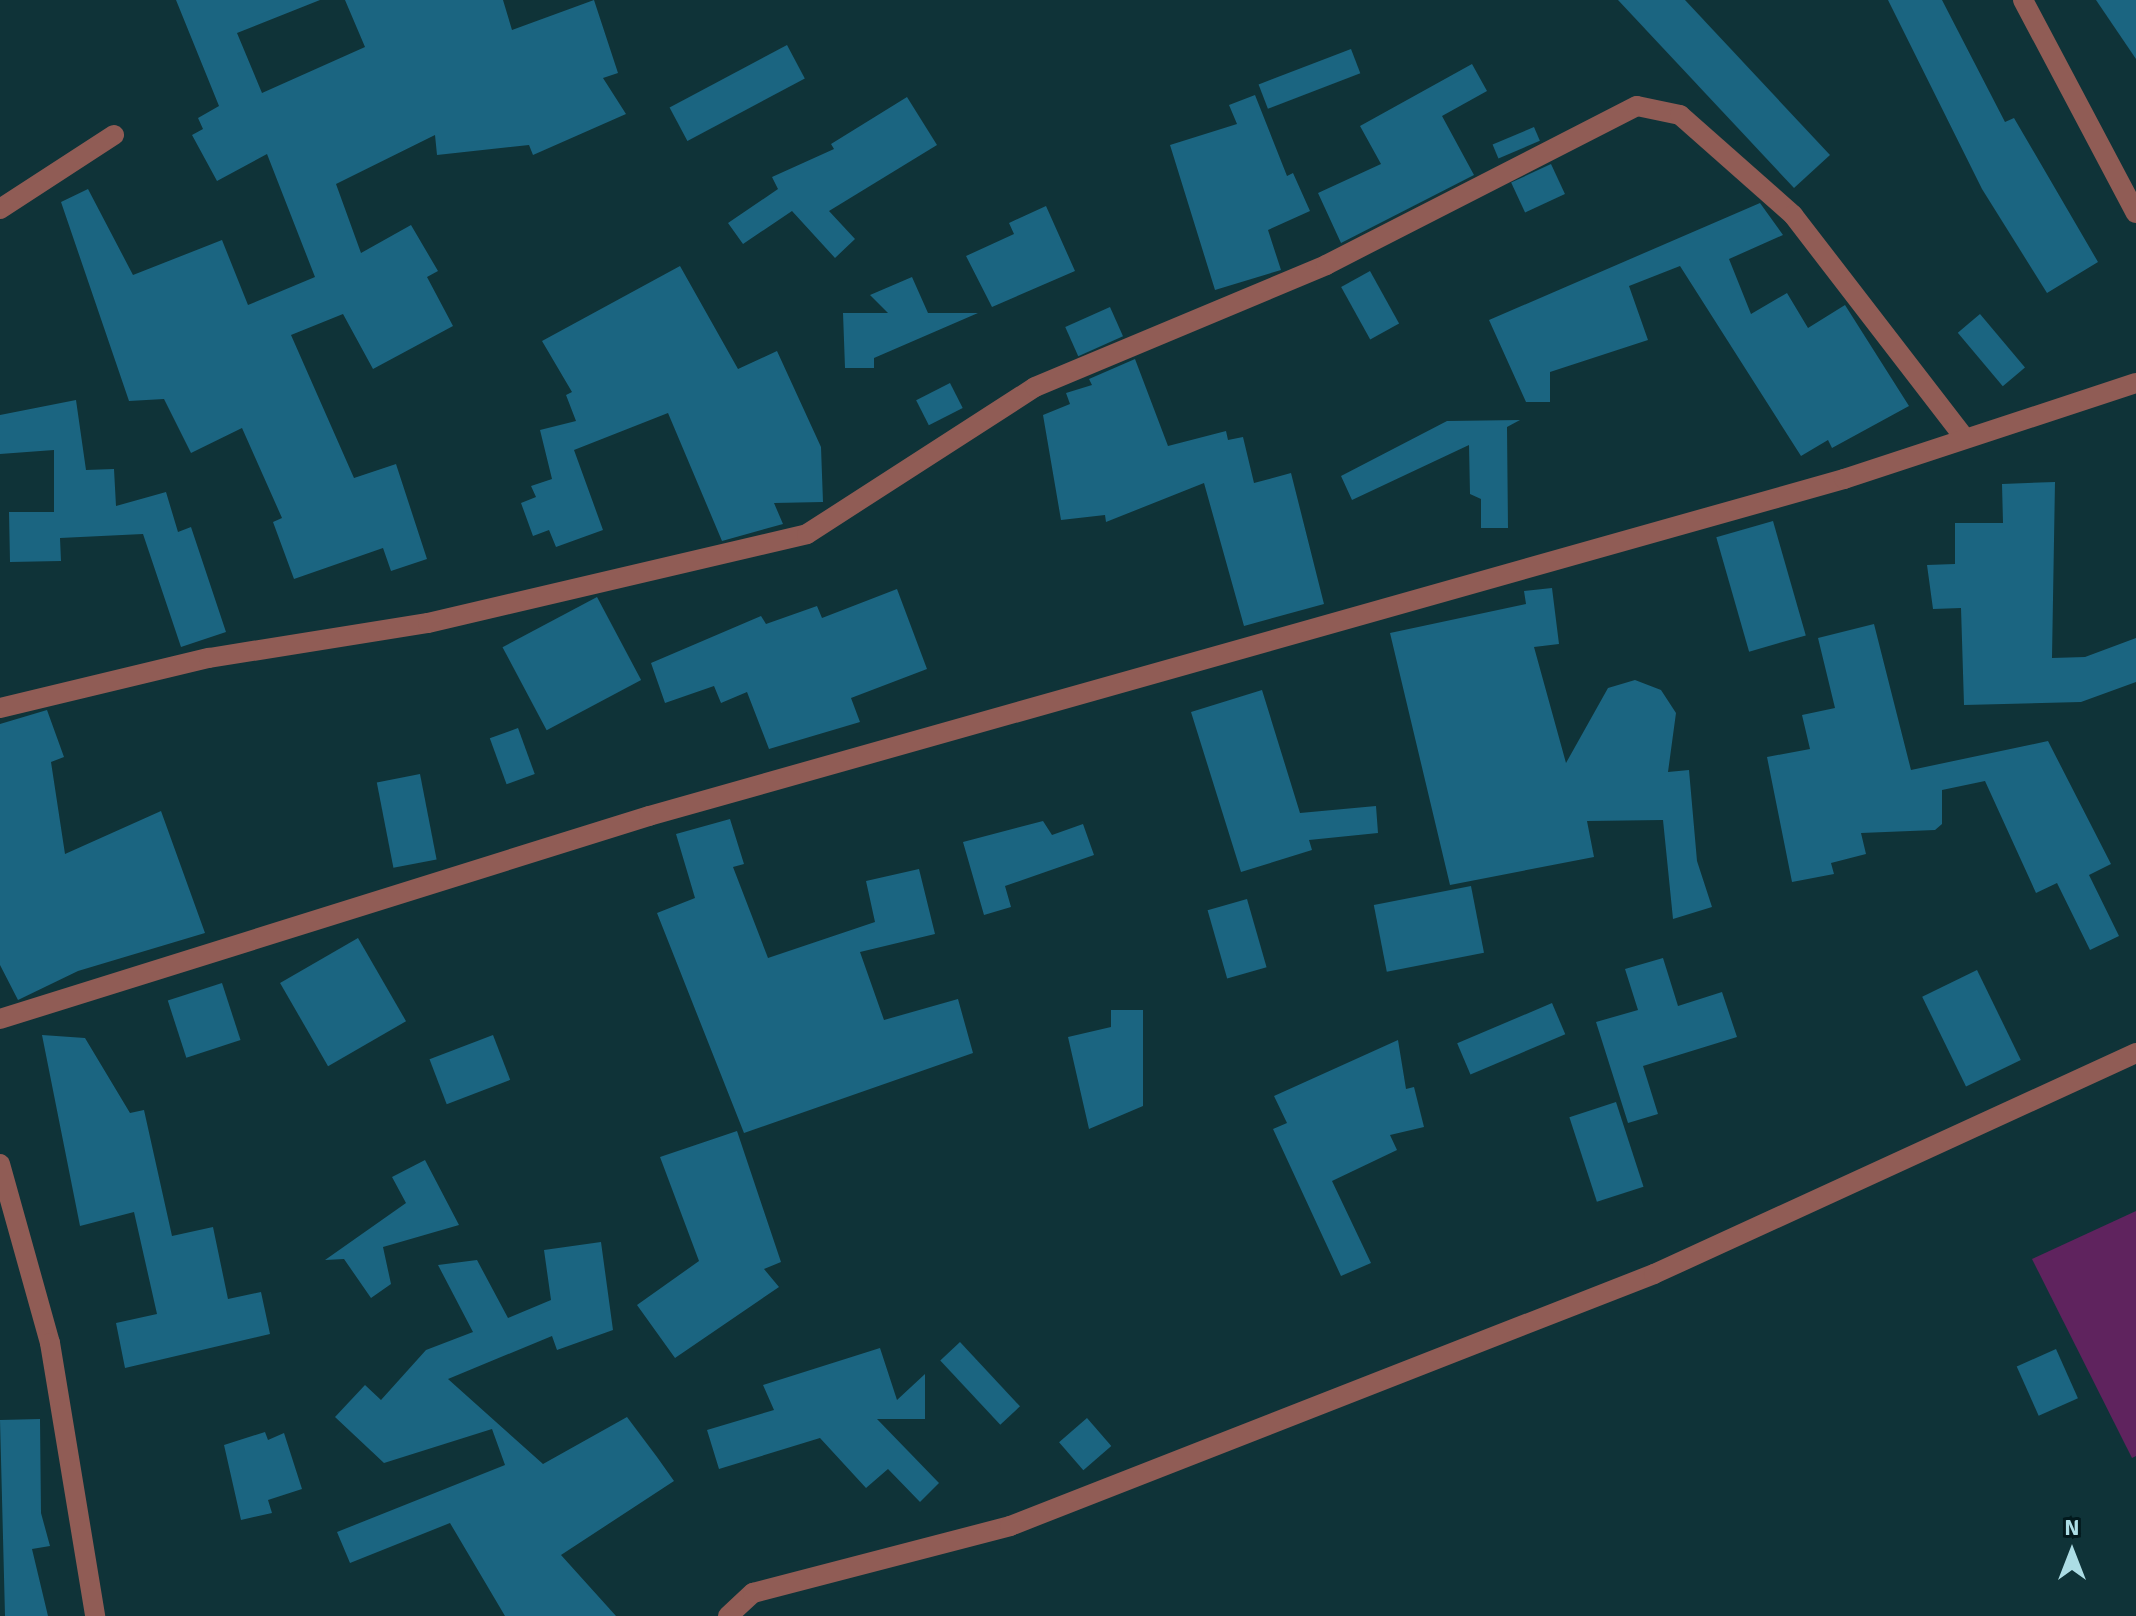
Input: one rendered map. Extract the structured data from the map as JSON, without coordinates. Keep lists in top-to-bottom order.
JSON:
{
  "north": "top"
}
